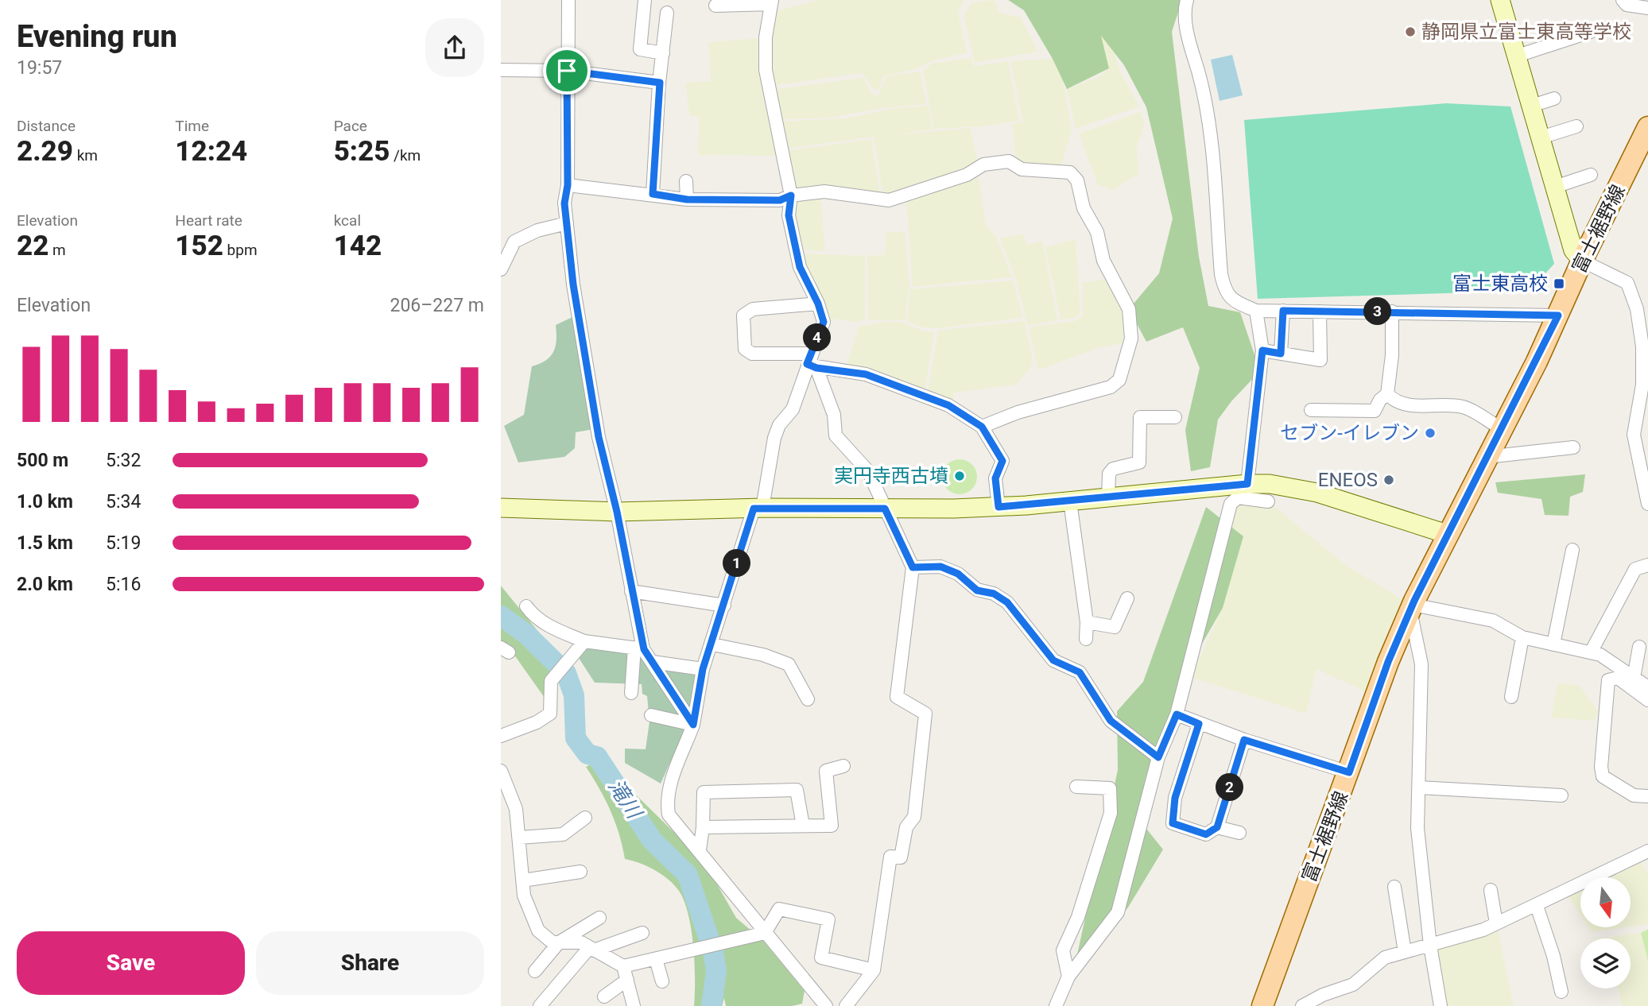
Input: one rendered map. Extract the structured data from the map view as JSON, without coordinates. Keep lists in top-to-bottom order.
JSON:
{
  "streets": {
    "main road": ["富士裾野線"]
  },
  "water": ["滝川"],
  "places": {
    "other": [
      "静岡県立富士東高等学校",
      "セブン-イレブン",
      "実円寺西古墳",
      "ENEOS"
    ],
    "transit": ["富士東高校"]
  },
  "north": "bottom",
  "page": {
    "heading": ["Evening run", "19:57"],
    "stats": [
      ["Distance", "2.29 km"],
      ["Time", "12:24"],
      ["Pace", "5:25 /km"],
      ["Elevation", "22 m"],
      ["Heart rate", "152 bpm"],
      ["kcal", "142"]
    ],
    "chart": ["Elevation", "206–227 m"],
    "pins": [
      "3",
      "4",
      "1",
      "2"
    ],
    "list": [
      {
        "name": "500 m",
        "note": "5:32"
      },
      {
        "name": "1.0 km",
        "note": "5:34"
      },
      {
        "name": "1.5 km",
        "note": "5:19"
      },
      {
        "name": "2.0 km",
        "note": "5:16"
      }
    ],
    "buttons": ["Save", "Share"]
  }
}
